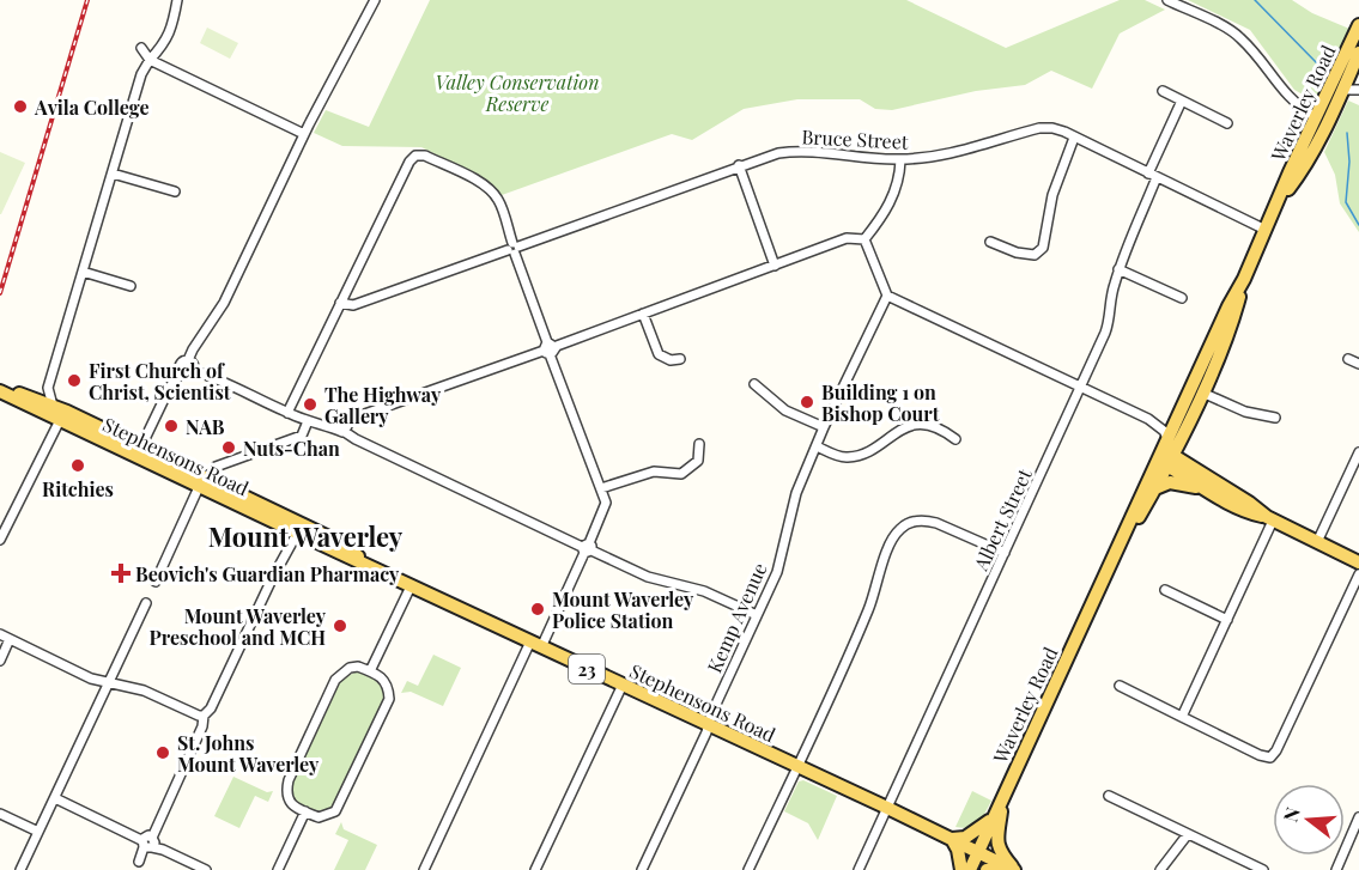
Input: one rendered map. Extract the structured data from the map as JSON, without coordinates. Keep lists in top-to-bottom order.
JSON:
{
  "streets": {
    "main road": ["Waverley Road", "Stephensons Road", "23"],
    "street": ["Bruce Street", "Albert Street", "Kemp Avenue"]
  },
  "crossings": [
    ["Waverley Road", "Bruce Street"],
    ["Waverley Road", "Stephensons Road"],
    ["Bruce Street", "Albert Street"],
    ["Stephensons Road", "Albert Street"],
    ["Stephensons Road", "Kemp Avenue"]
  ],
  "districts": ["Mount Waverley"],
  "parks": ["Valley Conservation Reserve"],
  "places": {
    "other": [
      "Avila College",
      "First Church of Christ, Scientist",
      "Building 1 on Bishop Court",
      "The Highway Gallery",
      "NAB",
      "Nuts-Chan",
      "Ritchies",
      "Mount Waverley Police Station",
      "Mount Waverley Preschool and MCH",
      "St. Johns Mount Waverley"
    ],
    "health": ["Beovich's Guardian Pharmacy"]
  },
  "north": "left"
}
